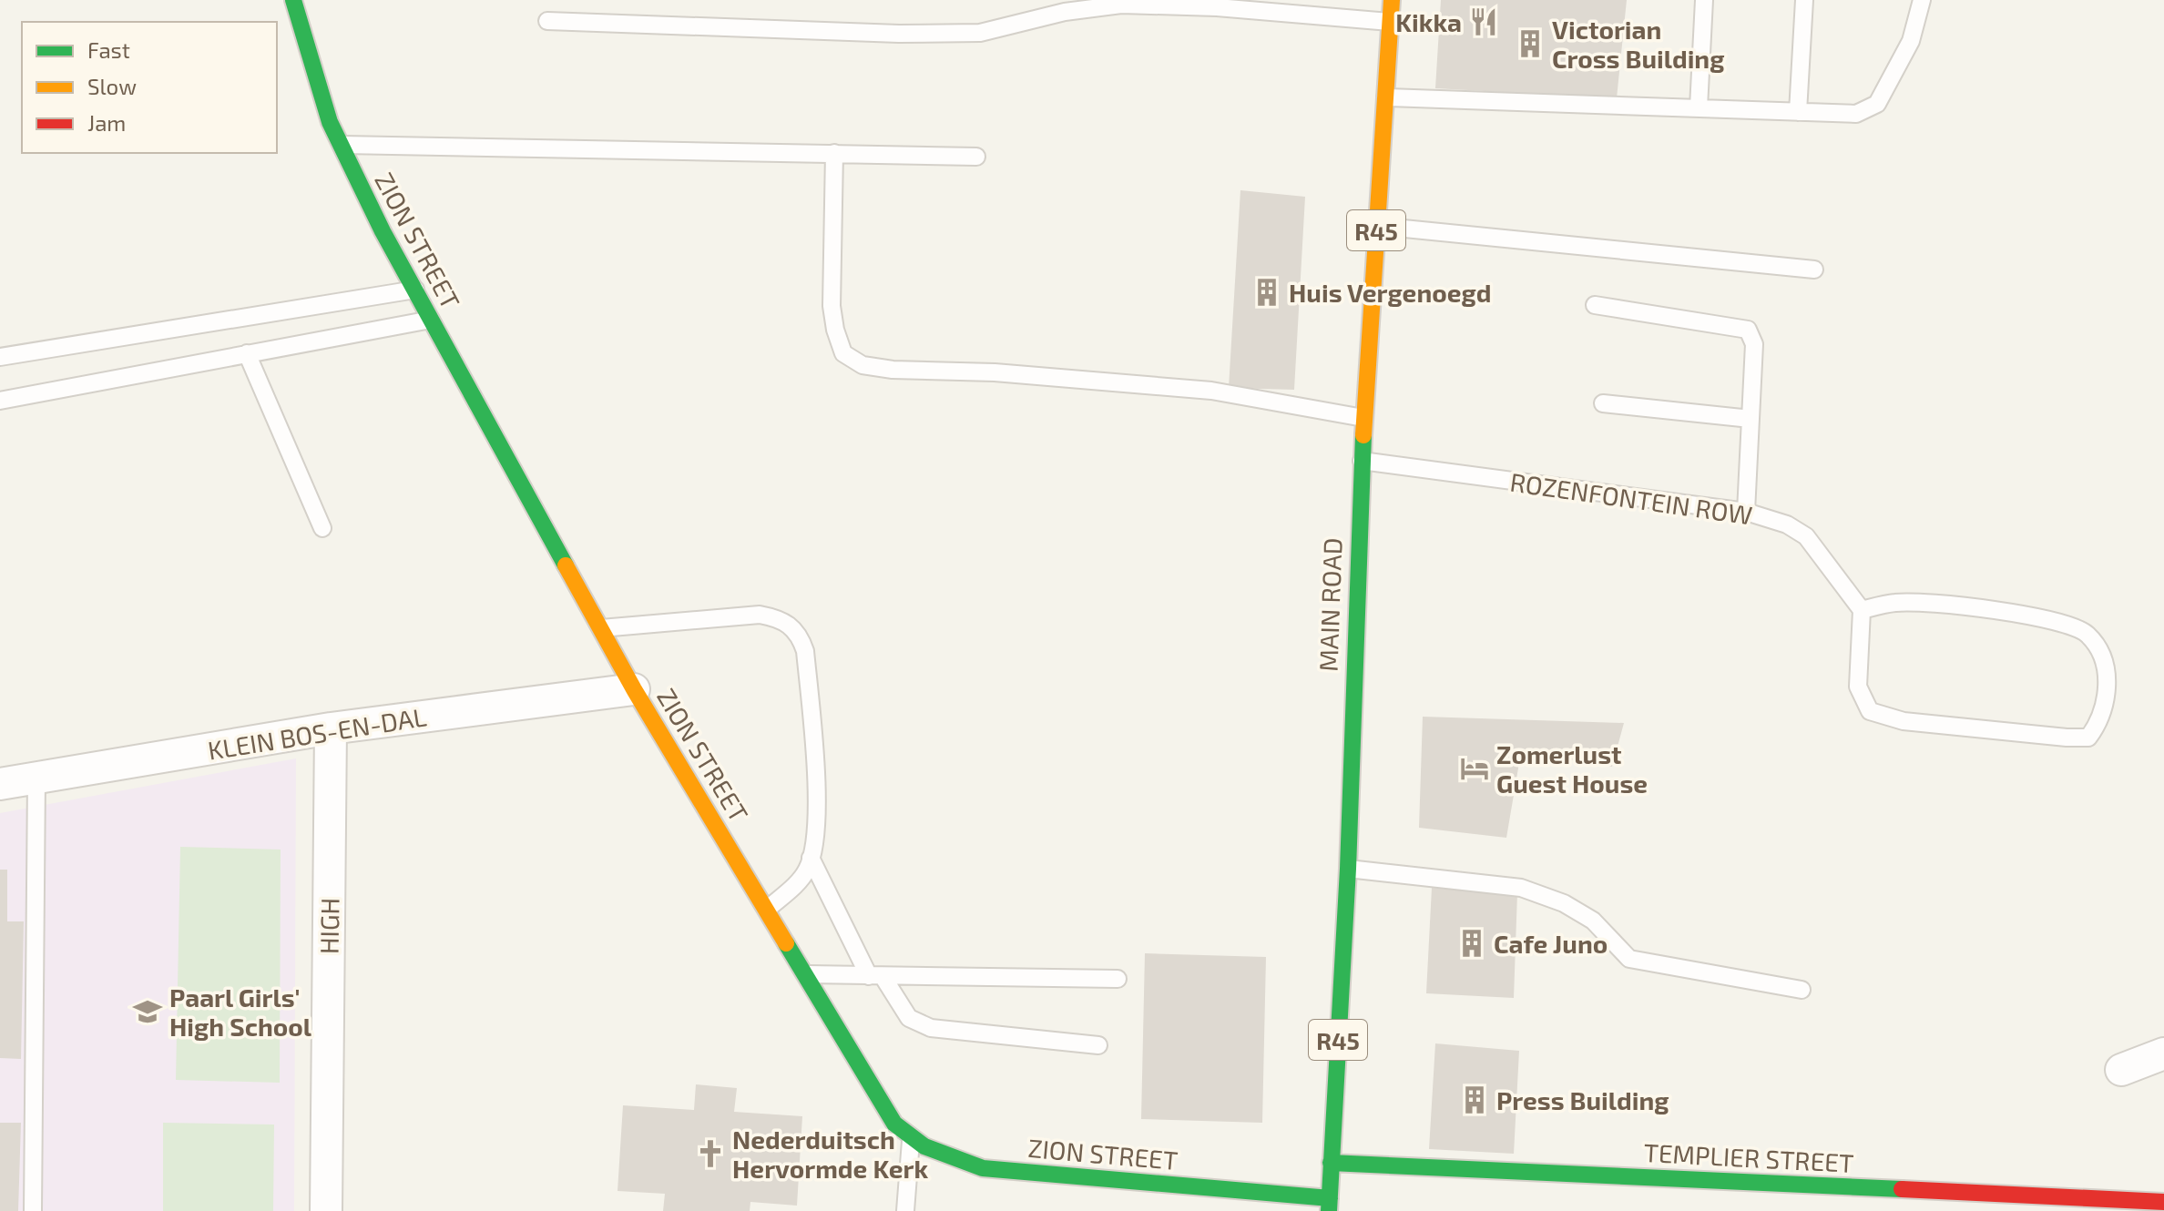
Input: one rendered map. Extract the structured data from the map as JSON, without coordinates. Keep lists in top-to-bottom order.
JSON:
{
  "streets": {
    "street": [
      "R45",
      "ZION STREET",
      "MAIN ROAD",
      "KLEIN BOS-EN-DAL",
      "HIGH",
      "TEMPLIER STREET"
    ],
    "lane": ["ROZENFONTEIN ROW"]
  },
  "crossings": [
    ["ZION STREET", "MAIN ROAD"],
    ["ZION STREET", "KLEIN BOS-EN-DAL"],
    ["ROZENFONTEIN ROW", "MAIN ROAD"],
    ["MAIN ROAD", "TEMPLIER STREET"],
    ["KLEIN BOS-EN-DAL", "HIGH"]
  ],
  "places": {
    "restaurant": ["Kikka"],
    "building": [
      "Victorian Cross Building",
      "Huis Vergenoegd",
      "Cafe Juno",
      "Press Building"
    ],
    "hotel": ["Zomerlust Guest House"],
    "school or university": ["Paarl Girls' High School"],
    "church": ["Nederduitsch Hervormde Kerk"]
  },
  "legend": ["Fast", "Slow", "Jam"]
}
